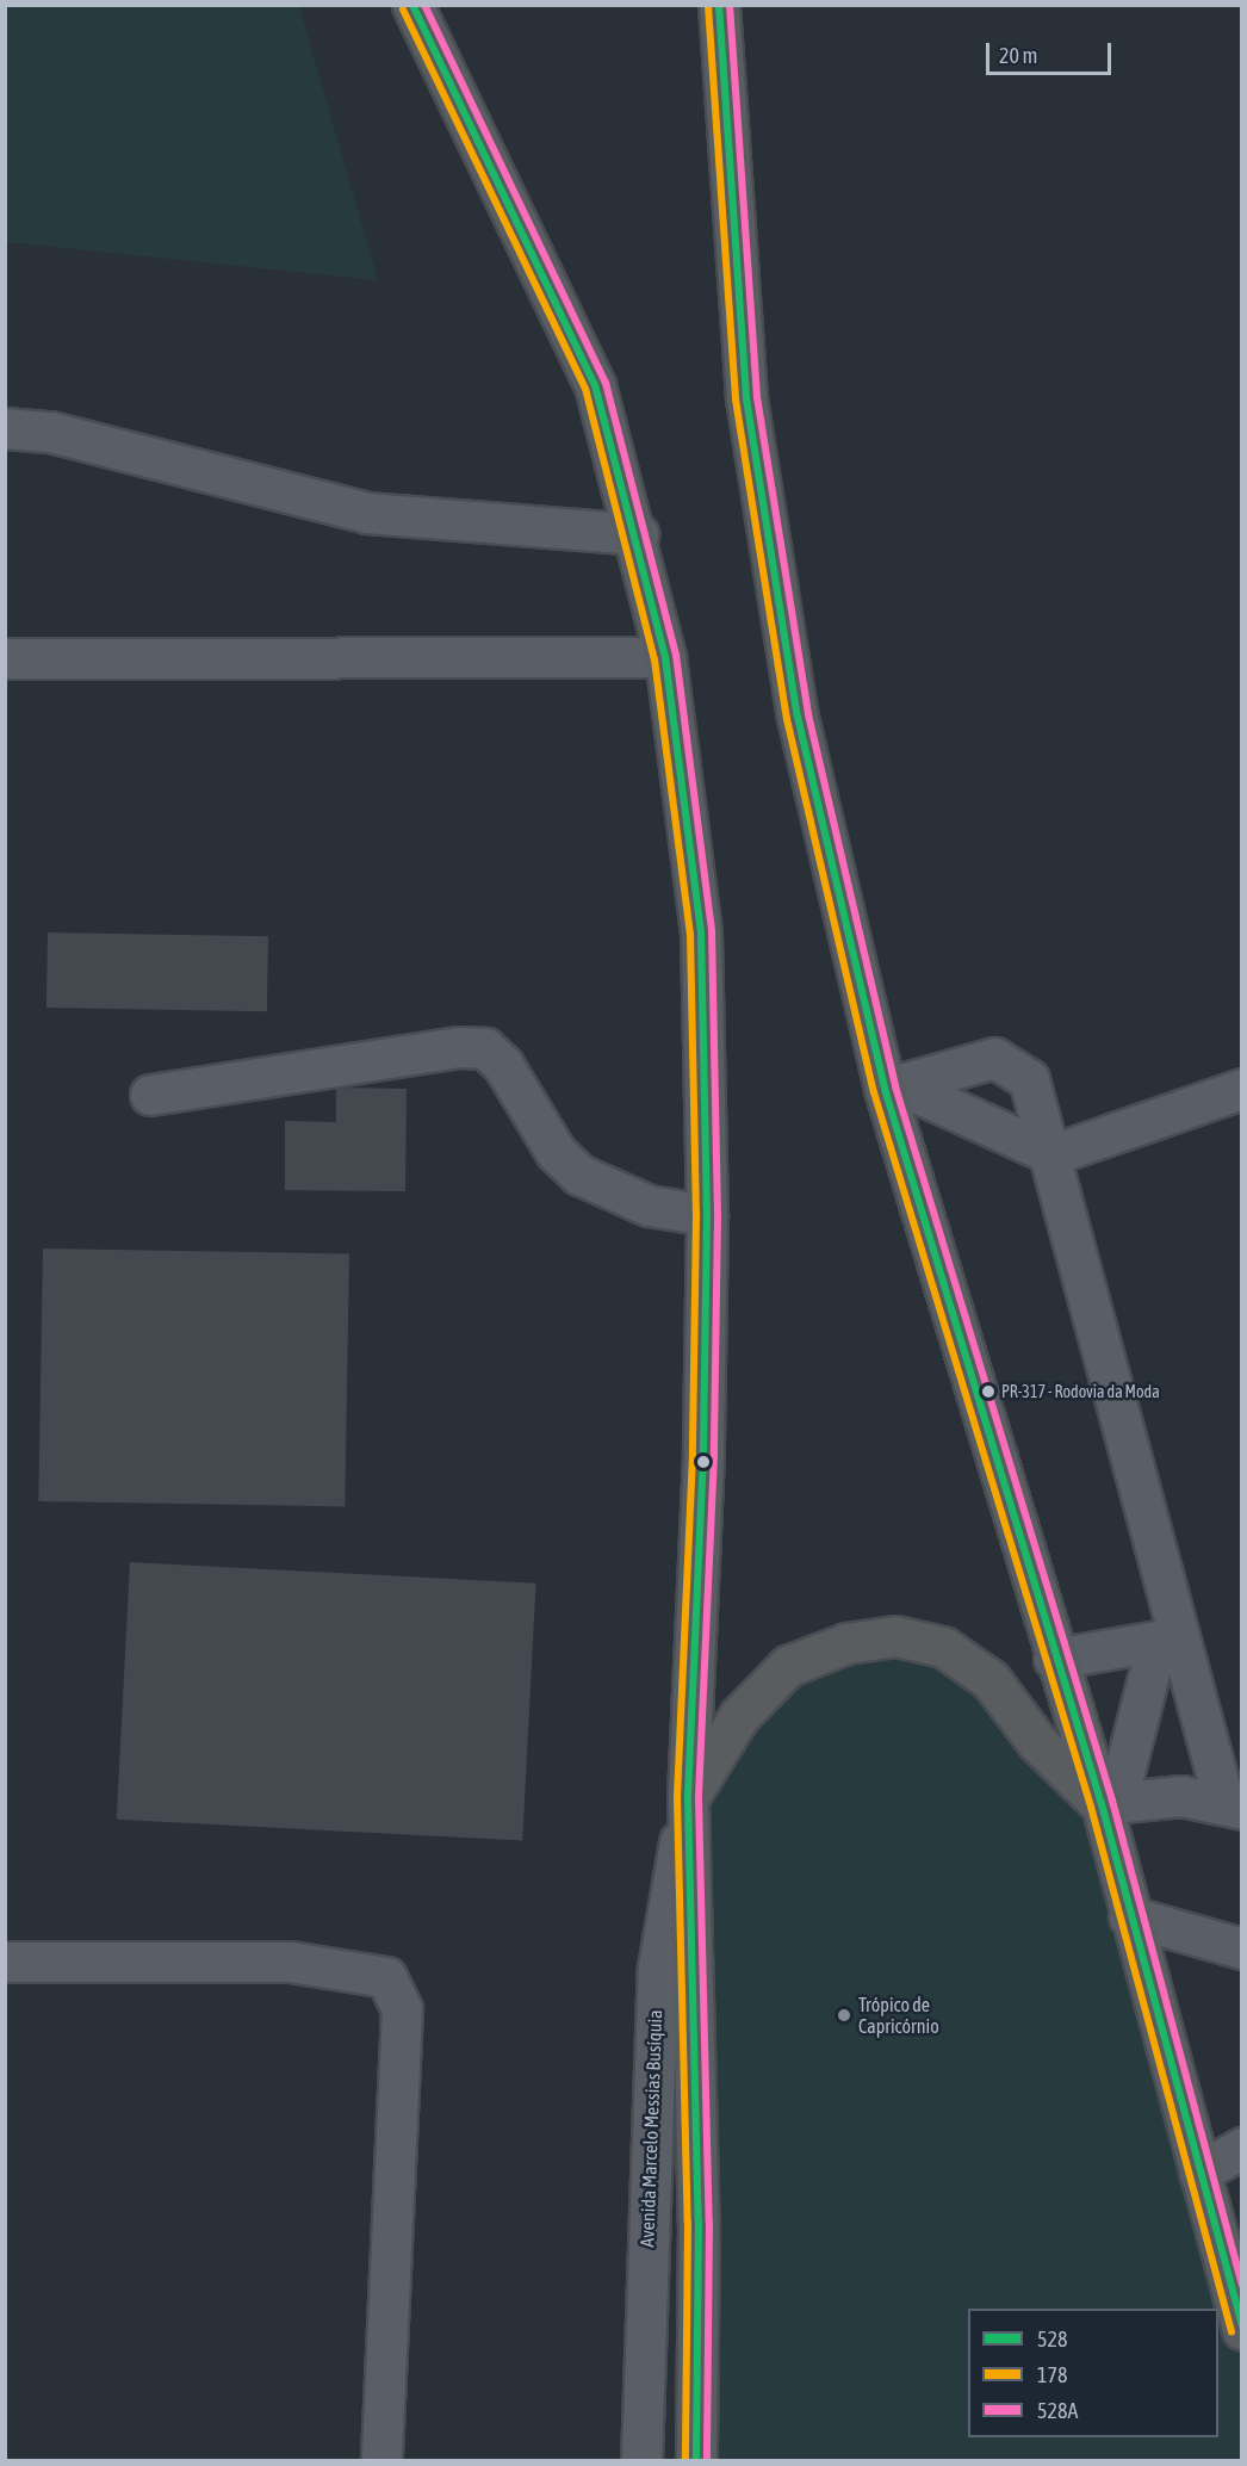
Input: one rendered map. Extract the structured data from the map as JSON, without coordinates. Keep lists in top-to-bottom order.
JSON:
{
  "streets": {
    "street": ["Avenida Marcelo Messias Busíquia"]
  },
  "places": ["PR-317 - Rodovia da Moda", "Trópico de Capricórnio"],
  "lines": ["transit line 528", "transit line 528A", "transit line 178"],
  "legend": ["528", "178", "528A"],
  "scale_bar": "20 m"
}
